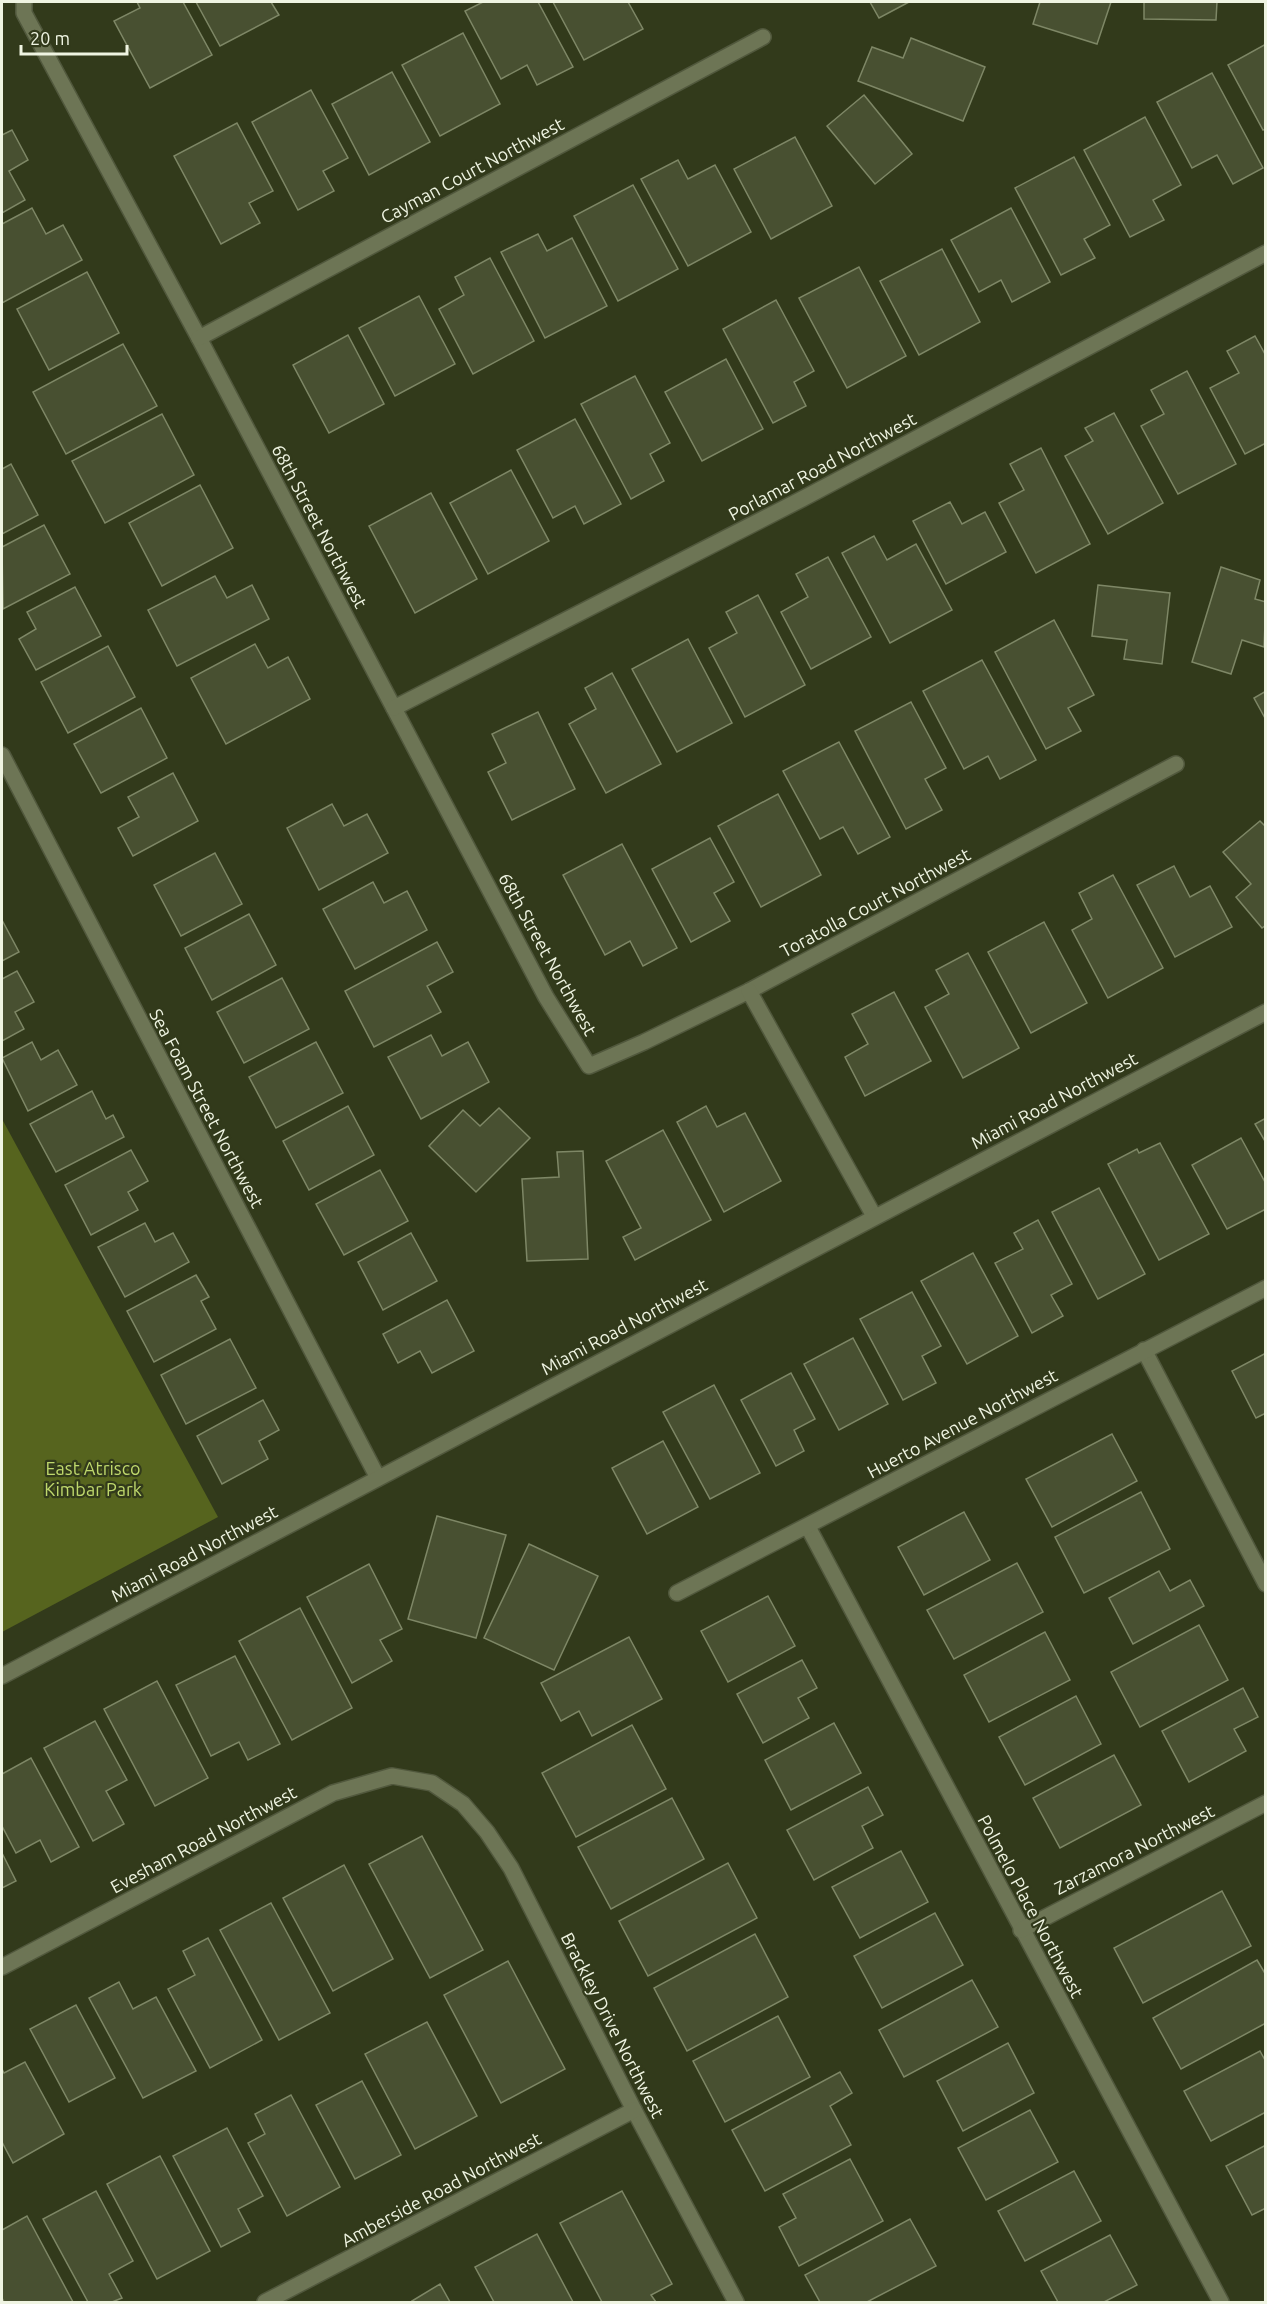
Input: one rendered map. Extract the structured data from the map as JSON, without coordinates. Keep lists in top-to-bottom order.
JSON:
{
  "streets": {
    "street": [
      "Cayman Court Northwest",
      "Porlamar Road Northwest",
      "68th Street Northwest",
      "Toratolla Court Northwest",
      "Miami Road Northwest",
      "Sea Foam Street Northwest",
      "Huerto Avenue Northwest",
      "Evesham Road Northwest",
      "Zarzamora Northwest",
      "Polmelo Place Northwest",
      "Brackley Drive Northwest",
      "Amberside Road Northwest"
    ]
  },
  "crossings": [
    ["Cayman Court Northwest", "68th Street Northwest"],
    ["Porlamar Road Northwest", "68th Street Northwest"],
    ["68th Street Northwest", "Toratolla Court Northwest"],
    ["Miami Road Northwest", "Sea Foam Street Northwest"],
    ["Huerto Avenue Northwest", "Polmelo Place Northwest"],
    ["Evesham Road Northwest", "Brackley Drive Northwest"],
    ["Zarzamora Northwest", "Polmelo Place Northwest"],
    ["Brackley Drive Northwest", "Amberside Road Northwest"]
  ],
  "parks": ["East Atrisco Kimbar Park"],
  "scale_bar": "20 m"
}
